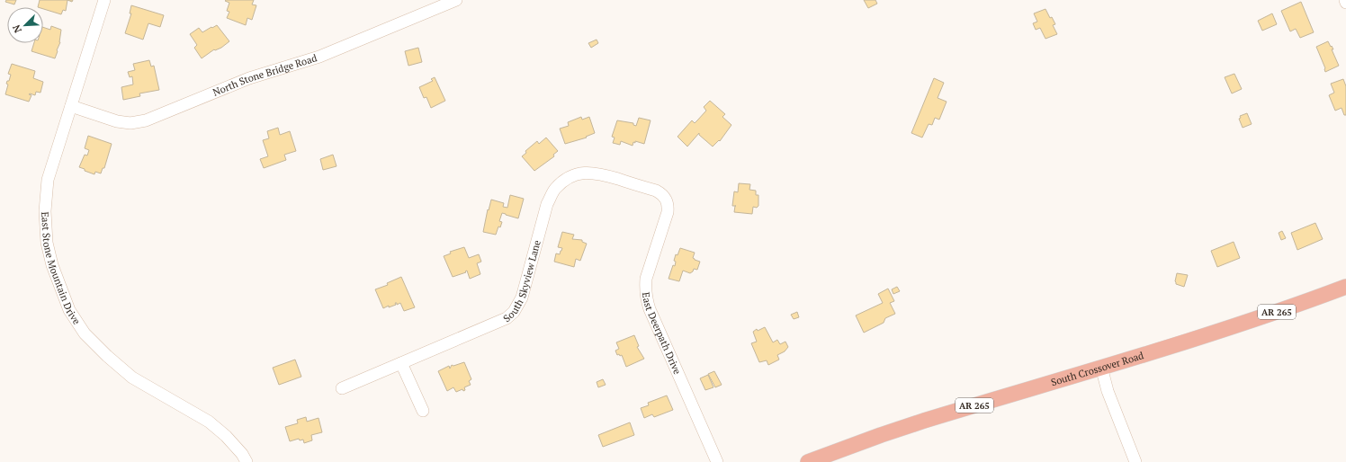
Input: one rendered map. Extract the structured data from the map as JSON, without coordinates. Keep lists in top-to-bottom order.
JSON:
{
  "streets": {
    "main road": ["AR 265", "South Crossover Road"],
    "street": [
      "North Stone Bridge Road",
      "East Stone Mountain Drive",
      "South Skyview Lane",
      "East Deerpath Drive"
    ]
  },
  "crossings": [
    ["North Stone Bridge Road", "East Stone Mountain Drive"],
    ["South Skyview Lane", "East Deerpath Drive"]
  ],
  "north": "bottom left"
}
